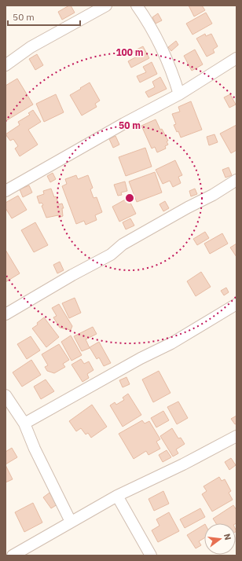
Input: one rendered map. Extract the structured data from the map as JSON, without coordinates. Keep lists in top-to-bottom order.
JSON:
{
  "scale_bar": "50 m",
  "north": "right",
  "rings": ["100 m", "50 m"]
}
